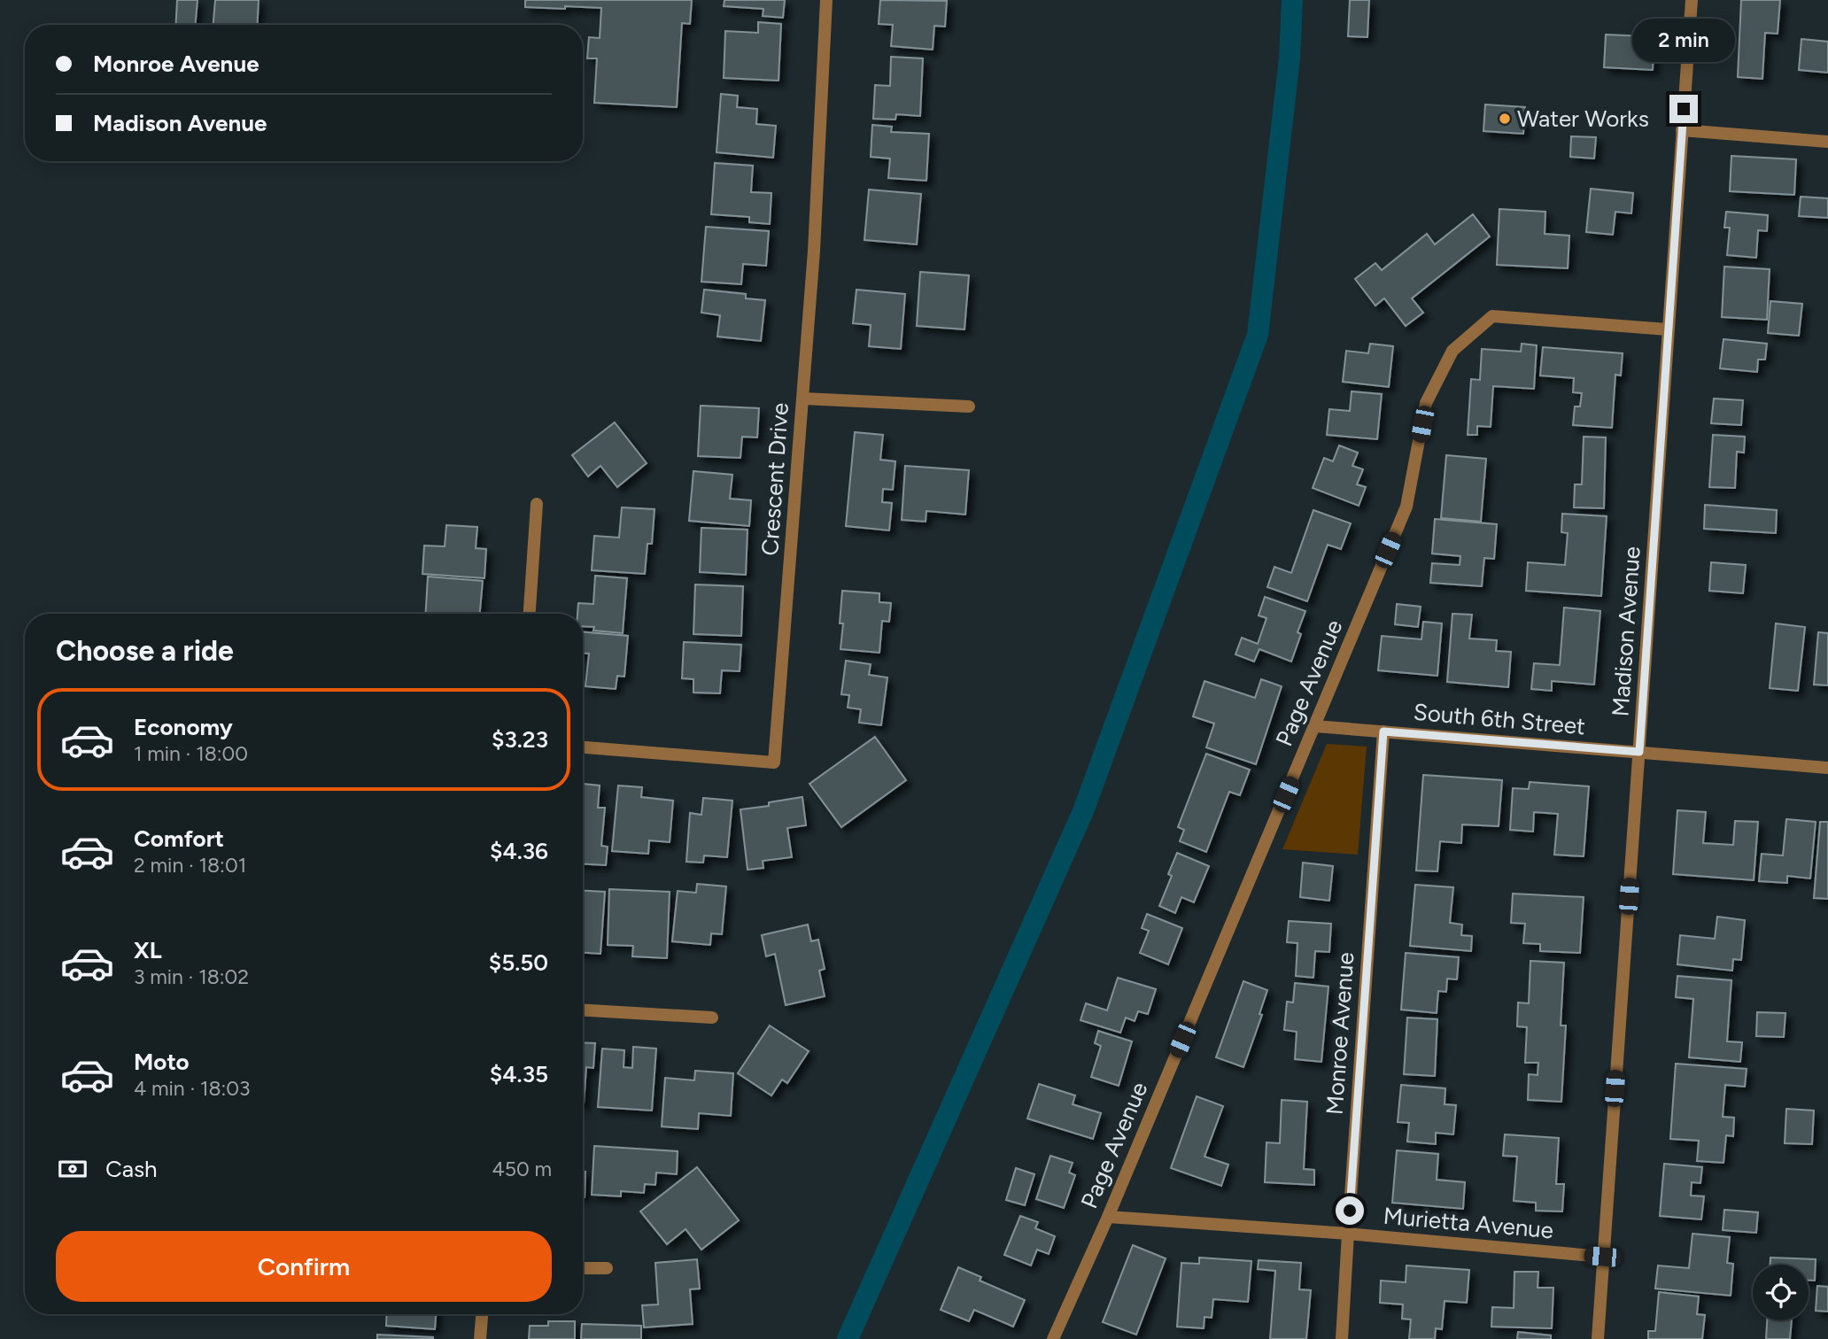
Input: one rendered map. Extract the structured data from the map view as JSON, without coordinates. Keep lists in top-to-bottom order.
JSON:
{
  "streets": {
    "street": [
      "Crescent Drive",
      "Madison Avenue",
      "Page Avenue",
      "South 6th Street",
      "Monroe Avenue",
      "Murietta Avenue"
    ]
  },
  "crossings": [
    ["Madison Avenue", "Page Avenue"],
    ["Madison Avenue", "South 6th Street"],
    ["Madison Avenue", "Murietta Avenue"],
    ["Page Avenue", "South 6th Street"],
    ["Page Avenue", "Murietta Avenue"],
    ["South 6th Street", "Monroe Avenue"],
    ["Monroe Avenue", "Murietta Avenue"]
  ],
  "places": ["Water Works"],
  "page": {
    "bubble": "2 min",
    "banner": ["Monroe Avenue", "Madison Avenue"],
    "heading": "Choose a ride",
    "list": [
      {
        "name": "Economy",
        "note": "1 min · 18:00",
        "value": "$3.23"
      },
      {
        "name": "Comfort",
        "note": "2 min · 18:01",
        "value": "$4.36"
      },
      {
        "name": "XL",
        "note": "3 min · 18:02",
        "value": "$5.50"
      },
      {
        "name": "Moto",
        "note": "4 min · 18:03",
        "value": "$4.35"
      }
    ],
    "pay": ["Cash", "450 m"],
    "buttons": "Confirm"
  }
}
